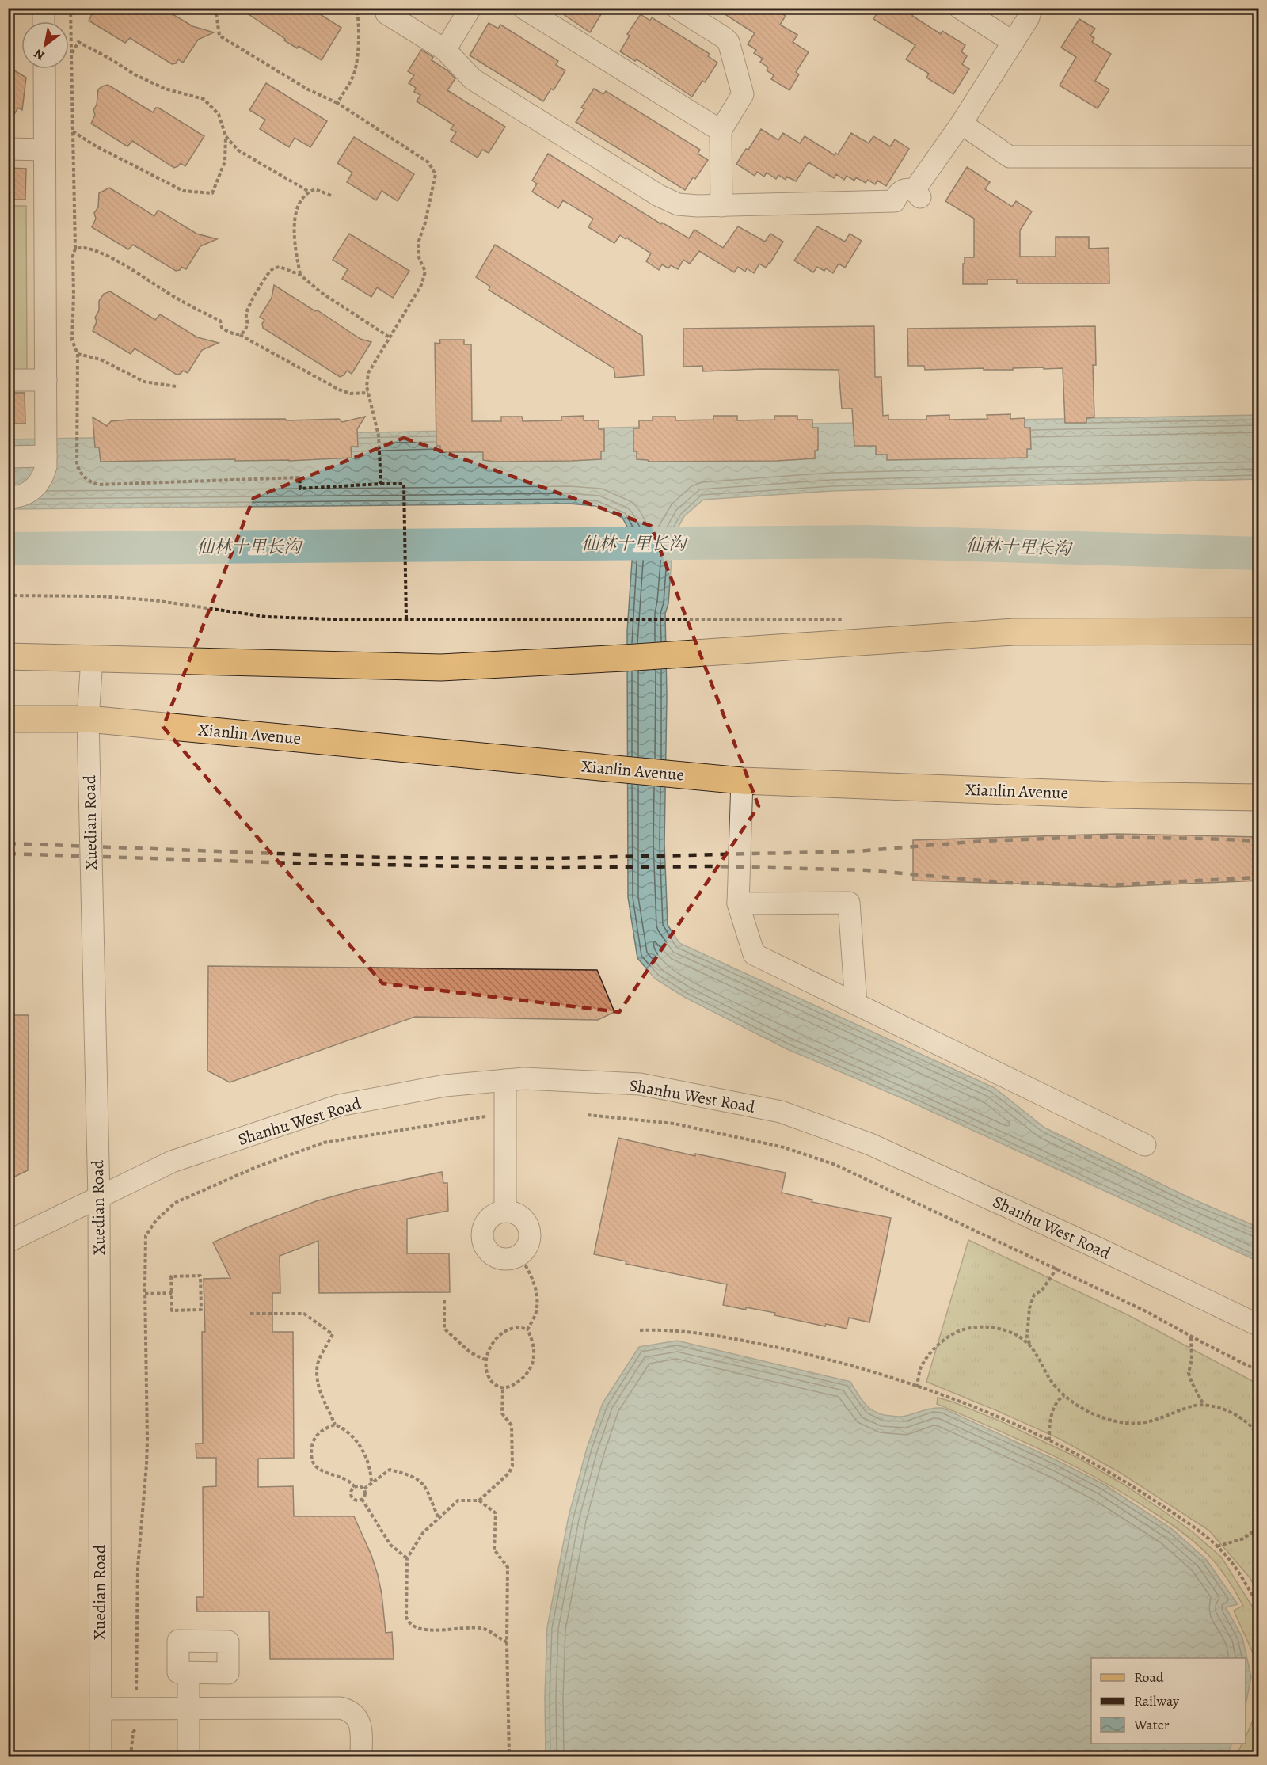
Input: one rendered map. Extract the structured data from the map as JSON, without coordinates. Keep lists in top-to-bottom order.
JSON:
{
  "streets": {
    "main road": ["Xianlin Avenue"],
    "street": ["Xuedian Road", "Shanhu West Road"]
  },
  "crossings": [
    ["Xianlin Avenue", "Xuedian Road"],
    ["Xuedian Road", "Shanhu West Road"]
  ],
  "water": ["仙林十里长沟"],
  "legend": ["Road", "Railway", "Water"],
  "north": "bottom left"
}
